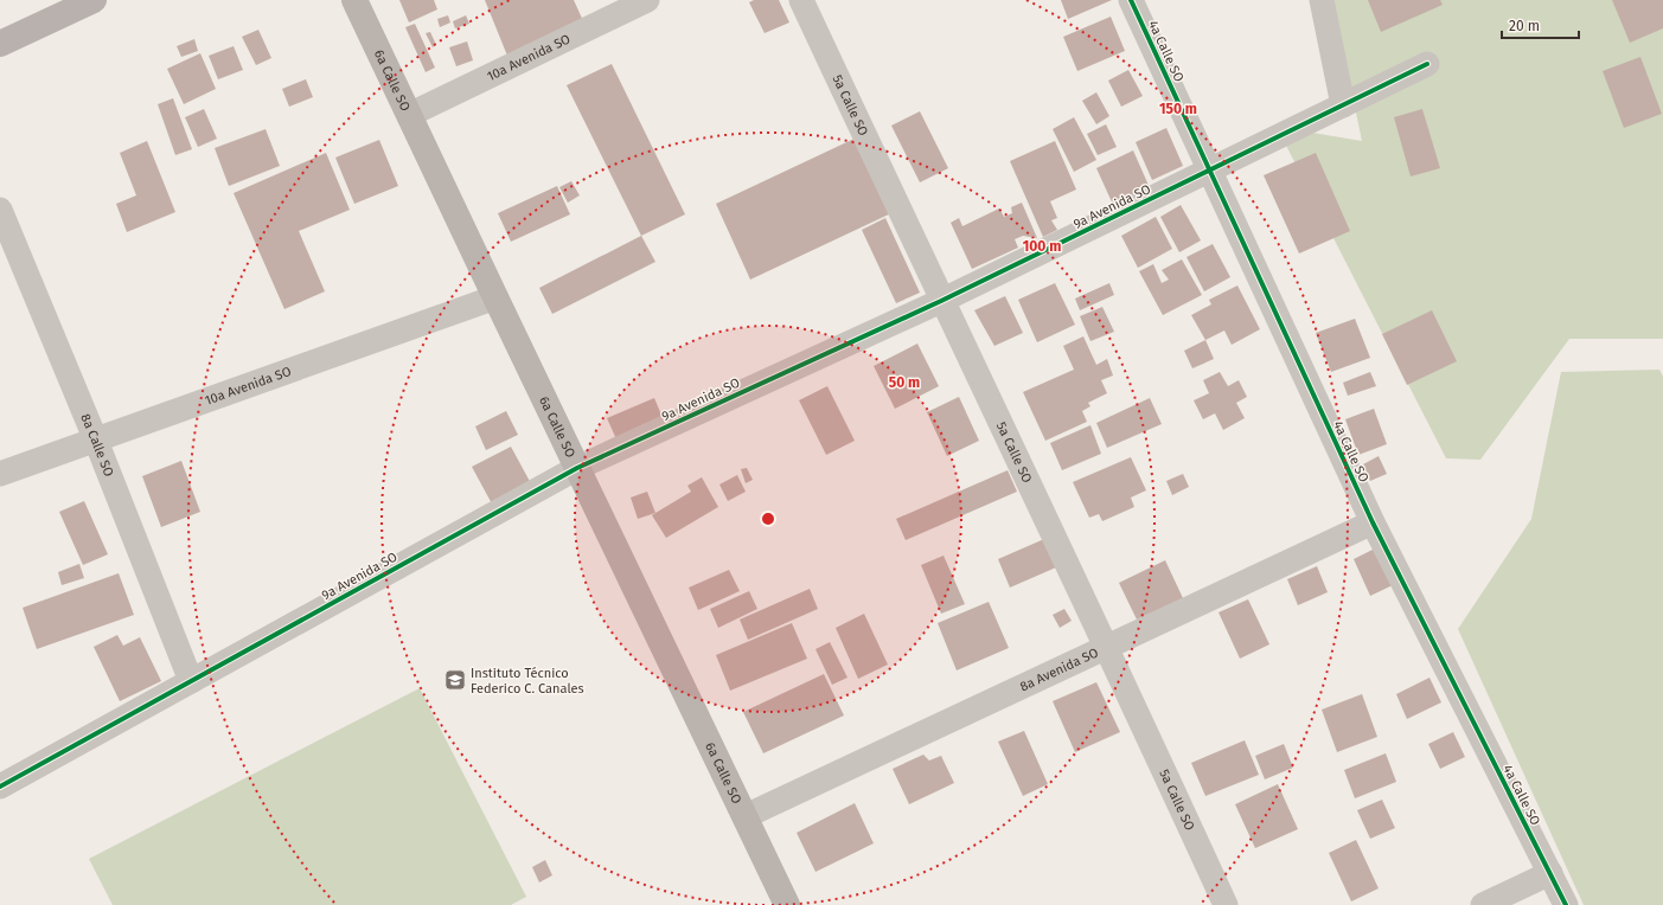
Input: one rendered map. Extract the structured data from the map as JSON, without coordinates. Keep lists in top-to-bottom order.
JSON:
{
  "streets": {
    "street": [
      "4a Calle SO",
      "10a Avenida SO",
      "6a Calle SO",
      "5a Calle SO",
      "9a Avenida SO",
      "8a Calle SO",
      "8a Avenida SO"
    ]
  },
  "crossings": [
    ["4a Calle SO", "9a Avenida SO"],
    ["4a Calle SO", "8a Avenida SO"],
    ["10a Avenida SO", "6a Calle SO"],
    ["10a Avenida SO", "8a Calle SO"],
    ["6a Calle SO", "9a Avenida SO"],
    ["6a Calle SO", "8a Avenida SO"],
    ["5a Calle SO", "9a Avenida SO"],
    ["5a Calle SO", "8a Avenida SO"],
    ["9a Avenida SO", "8a Calle SO"]
  ],
  "places": {
    "school or university": ["Instituto Técnico Federico C. Canales"]
  },
  "scale_bar": "20 m",
  "rings": ["150 m", "100 m", "50 m"]
}
